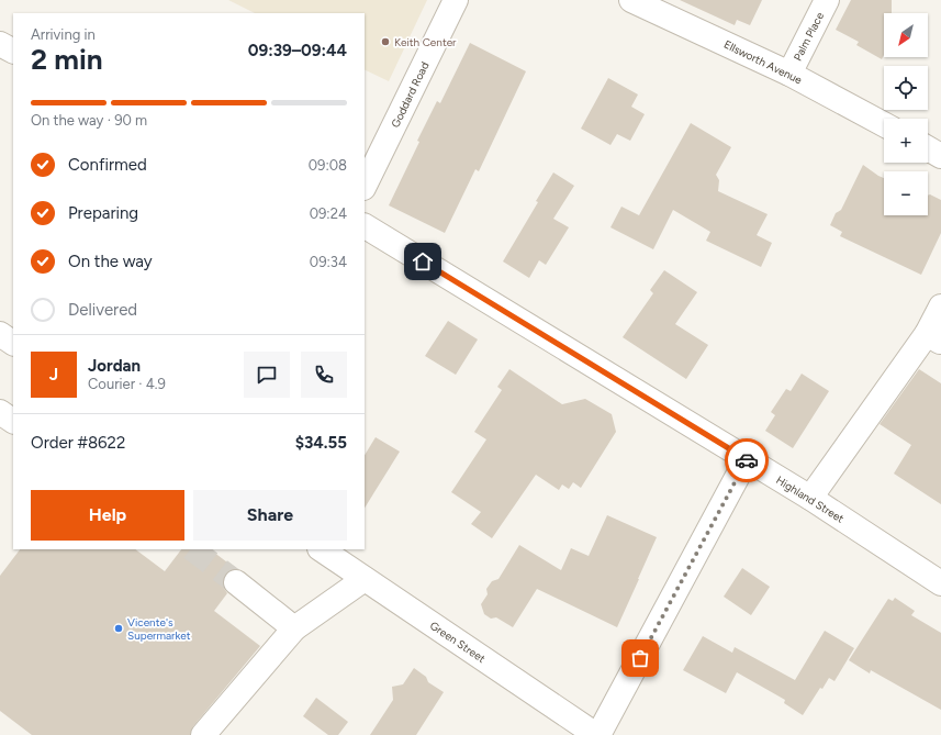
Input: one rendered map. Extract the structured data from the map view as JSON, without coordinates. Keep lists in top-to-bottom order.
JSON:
{
  "streets": {
    "street": [
      "Palm Place",
      "Ellsworth Avenue",
      "Goddard Road",
      "Highland Street",
      "Green Street"
    ]
  },
  "crossings": [
    ["Palm Place", "Ellsworth Avenue"]
  ],
  "places": ["Keith Center", "Vicente's Supermarket"],
  "north": "bottom left",
  "page": {
    "map_buttons": ["+", "−"],
    "heading": ["2 min", "Arriving in", "09:39–09:44"],
    "panel": [
      "Jordan",
      "Courier · 4.9",
      "Order #8622",
      "$34.55"
    ],
    "bar": "On the way · 90 m",
    "list": [
      ["Confirmed", "09:08"],
      ["Preparing", "09:24"],
      ["On the way", "09:34"],
      "Delivered"
    ],
    "round": "J",
    "buttons": ["Help", "Share"]
  }
}
